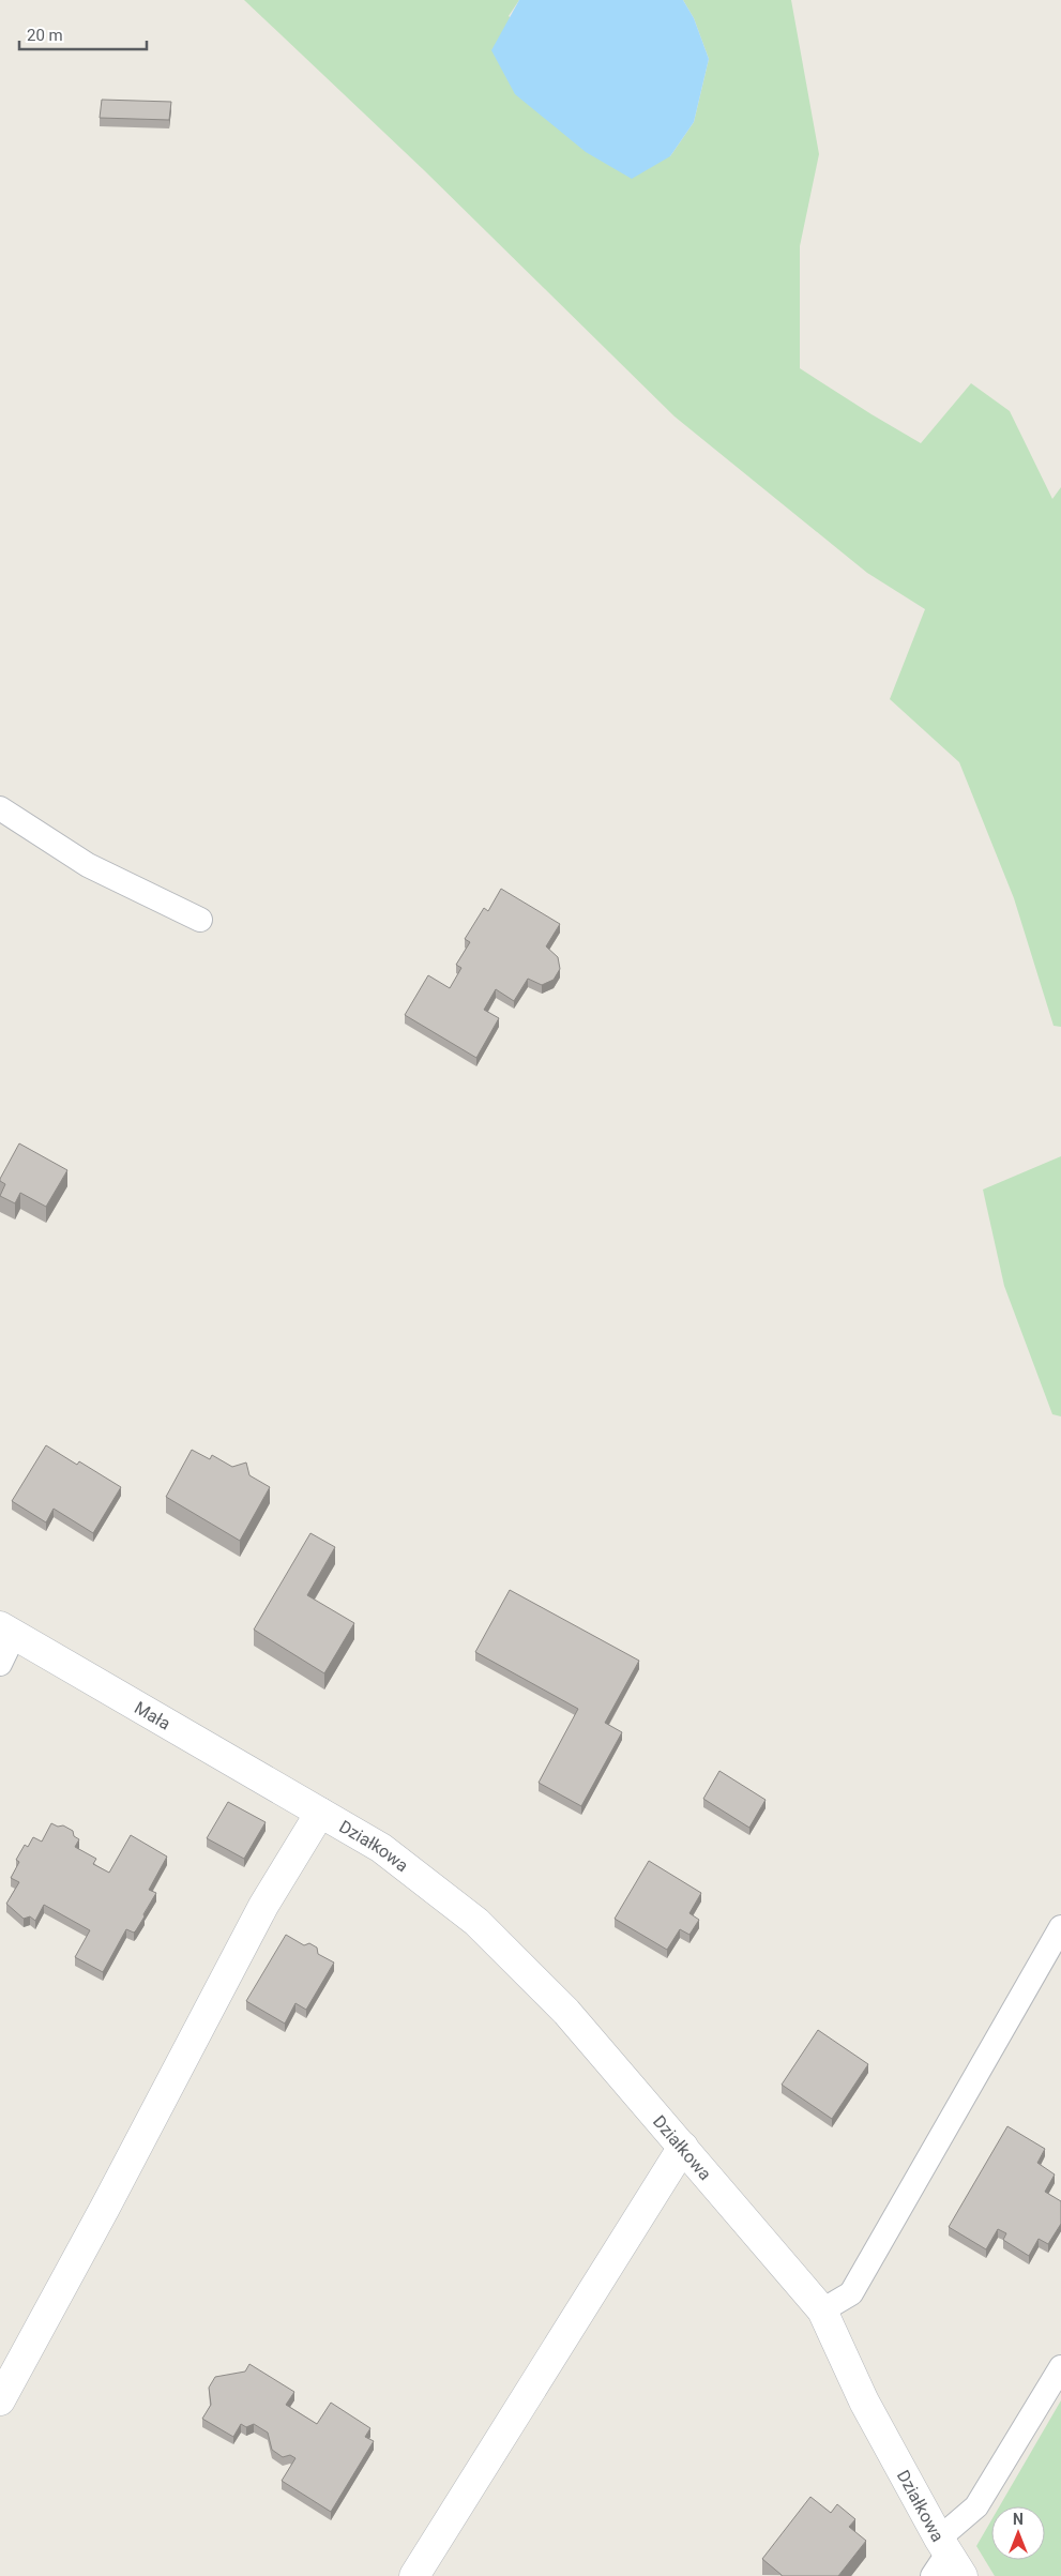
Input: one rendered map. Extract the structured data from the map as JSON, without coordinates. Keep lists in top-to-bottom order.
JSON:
{
  "streets": {
    "street": ["Mała", "Działkowa"]
  },
  "crossings": [
    ["Mała", "Działkowa"]
  ],
  "scale_bar": "20 m",
  "north": "top"
}
